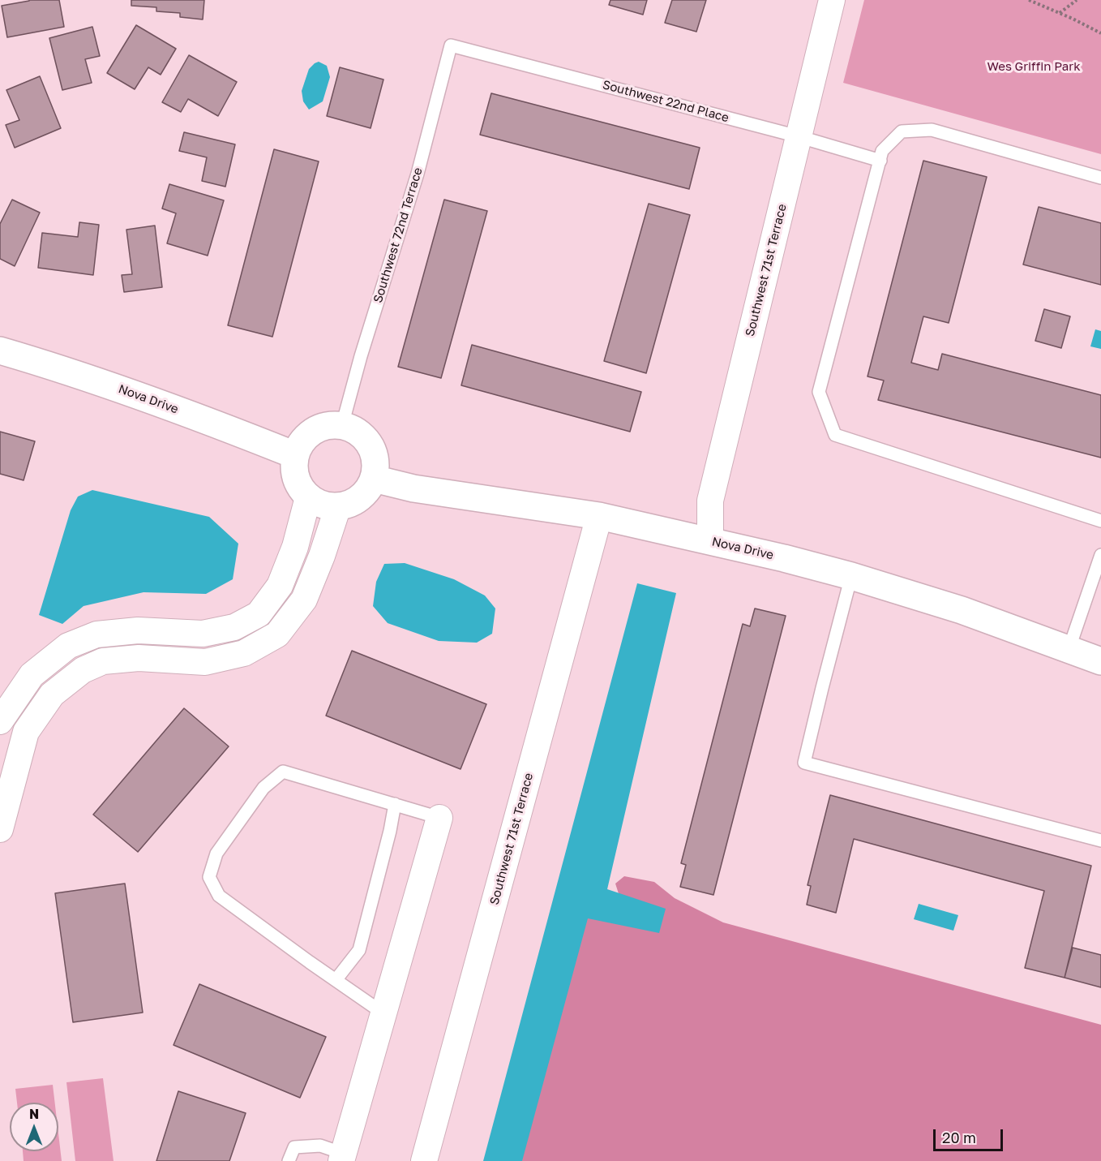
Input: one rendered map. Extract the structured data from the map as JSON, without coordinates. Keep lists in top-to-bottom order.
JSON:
{
  "streets": {
    "street": ["Southwest 71st Terrace", "Nova Drive"],
    "lane": ["Southwest 22nd Place", "Southwest 72nd Terrace"]
  },
  "crossings": [
    ["Southwest 22nd Place", "Southwest 72nd Terrace"],
    ["Southwest 22nd Place", "Southwest 71st Terrace"],
    ["Southwest 72nd Terrace", "Nova Drive"],
    ["Southwest 71st Terrace", "Nova Drive"]
  ],
  "parks": ["Wes Griffin Park"],
  "scale_bar": "20 m",
  "north": "top"
}
